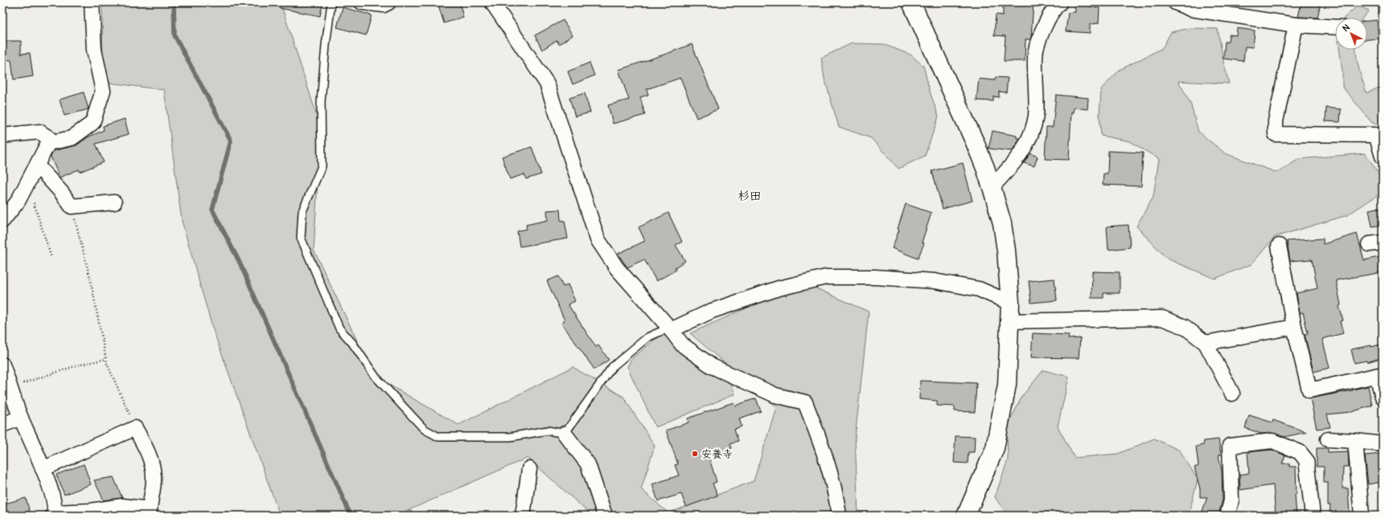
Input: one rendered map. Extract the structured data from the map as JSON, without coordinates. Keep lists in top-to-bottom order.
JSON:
{
  "districts": ["杉田"],
  "places": ["安養寺"],
  "north": "top left"
}
